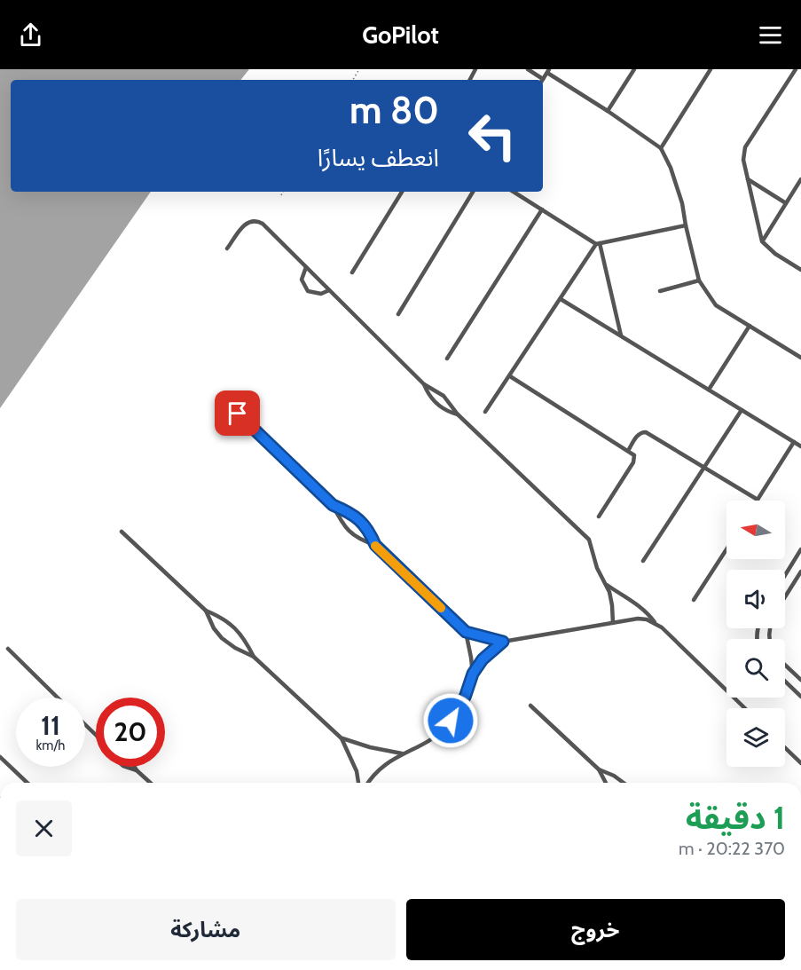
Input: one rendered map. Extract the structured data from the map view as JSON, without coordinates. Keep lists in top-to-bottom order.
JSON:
{
  "north": "left",
  "page": {
    "header": "GoPilot",
    "turn": ["80 m", "انعطف يسارًا"],
    "speed": "11 km/h",
    "limit": "20",
    "heading": ["1 دقيقة", "370 m · 20:22"],
    "buttons": ["خروج", "مشاركة"]
  }
}
